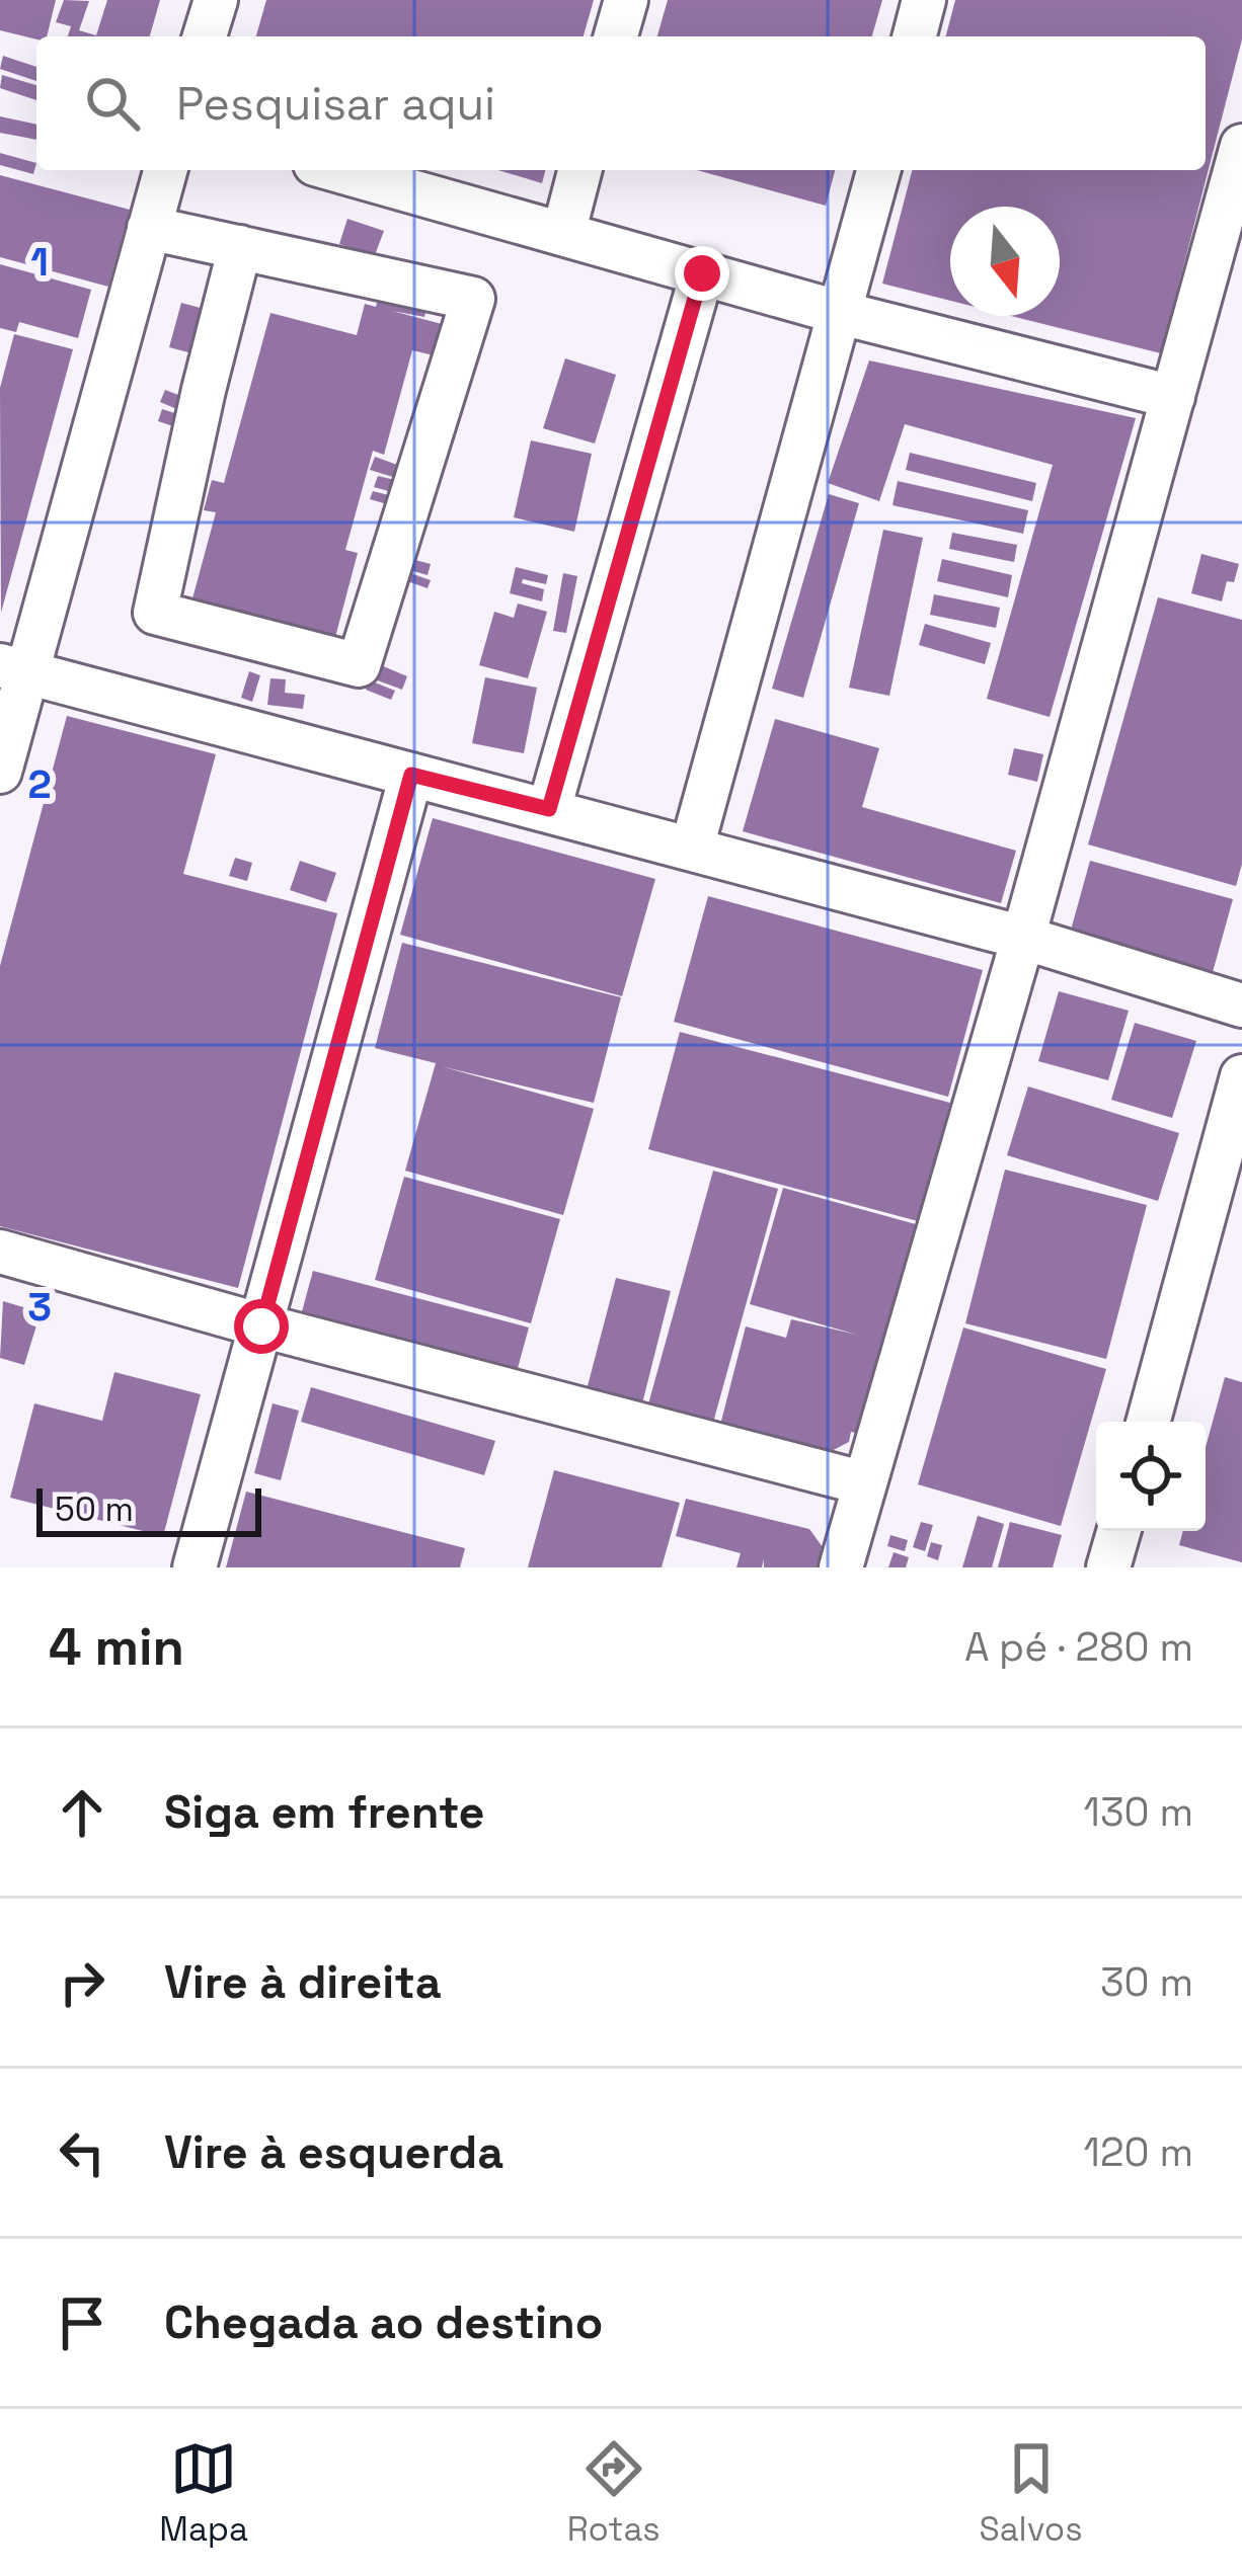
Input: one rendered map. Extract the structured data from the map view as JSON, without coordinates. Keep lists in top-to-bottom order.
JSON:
{
  "scale_bar": "50 m",
  "north": "bottom",
  "page": {
    "search": "Pesquisar aqui",
    "scale": "50 m",
    "heading": ["4 min", "A pé · 280 m"],
    "list": [
      ["Siga em frente", "130 m"],
      ["Vire à direita", "30 m"],
      ["Vire à esquerda", "120 m"],
      "Chegada ao destino"
    ],
    "nav": ["Mapa", "Rotas", "Salvos"]
  },
  "grid": {
    "rows": ["1", "2", "3"]
  }
}
